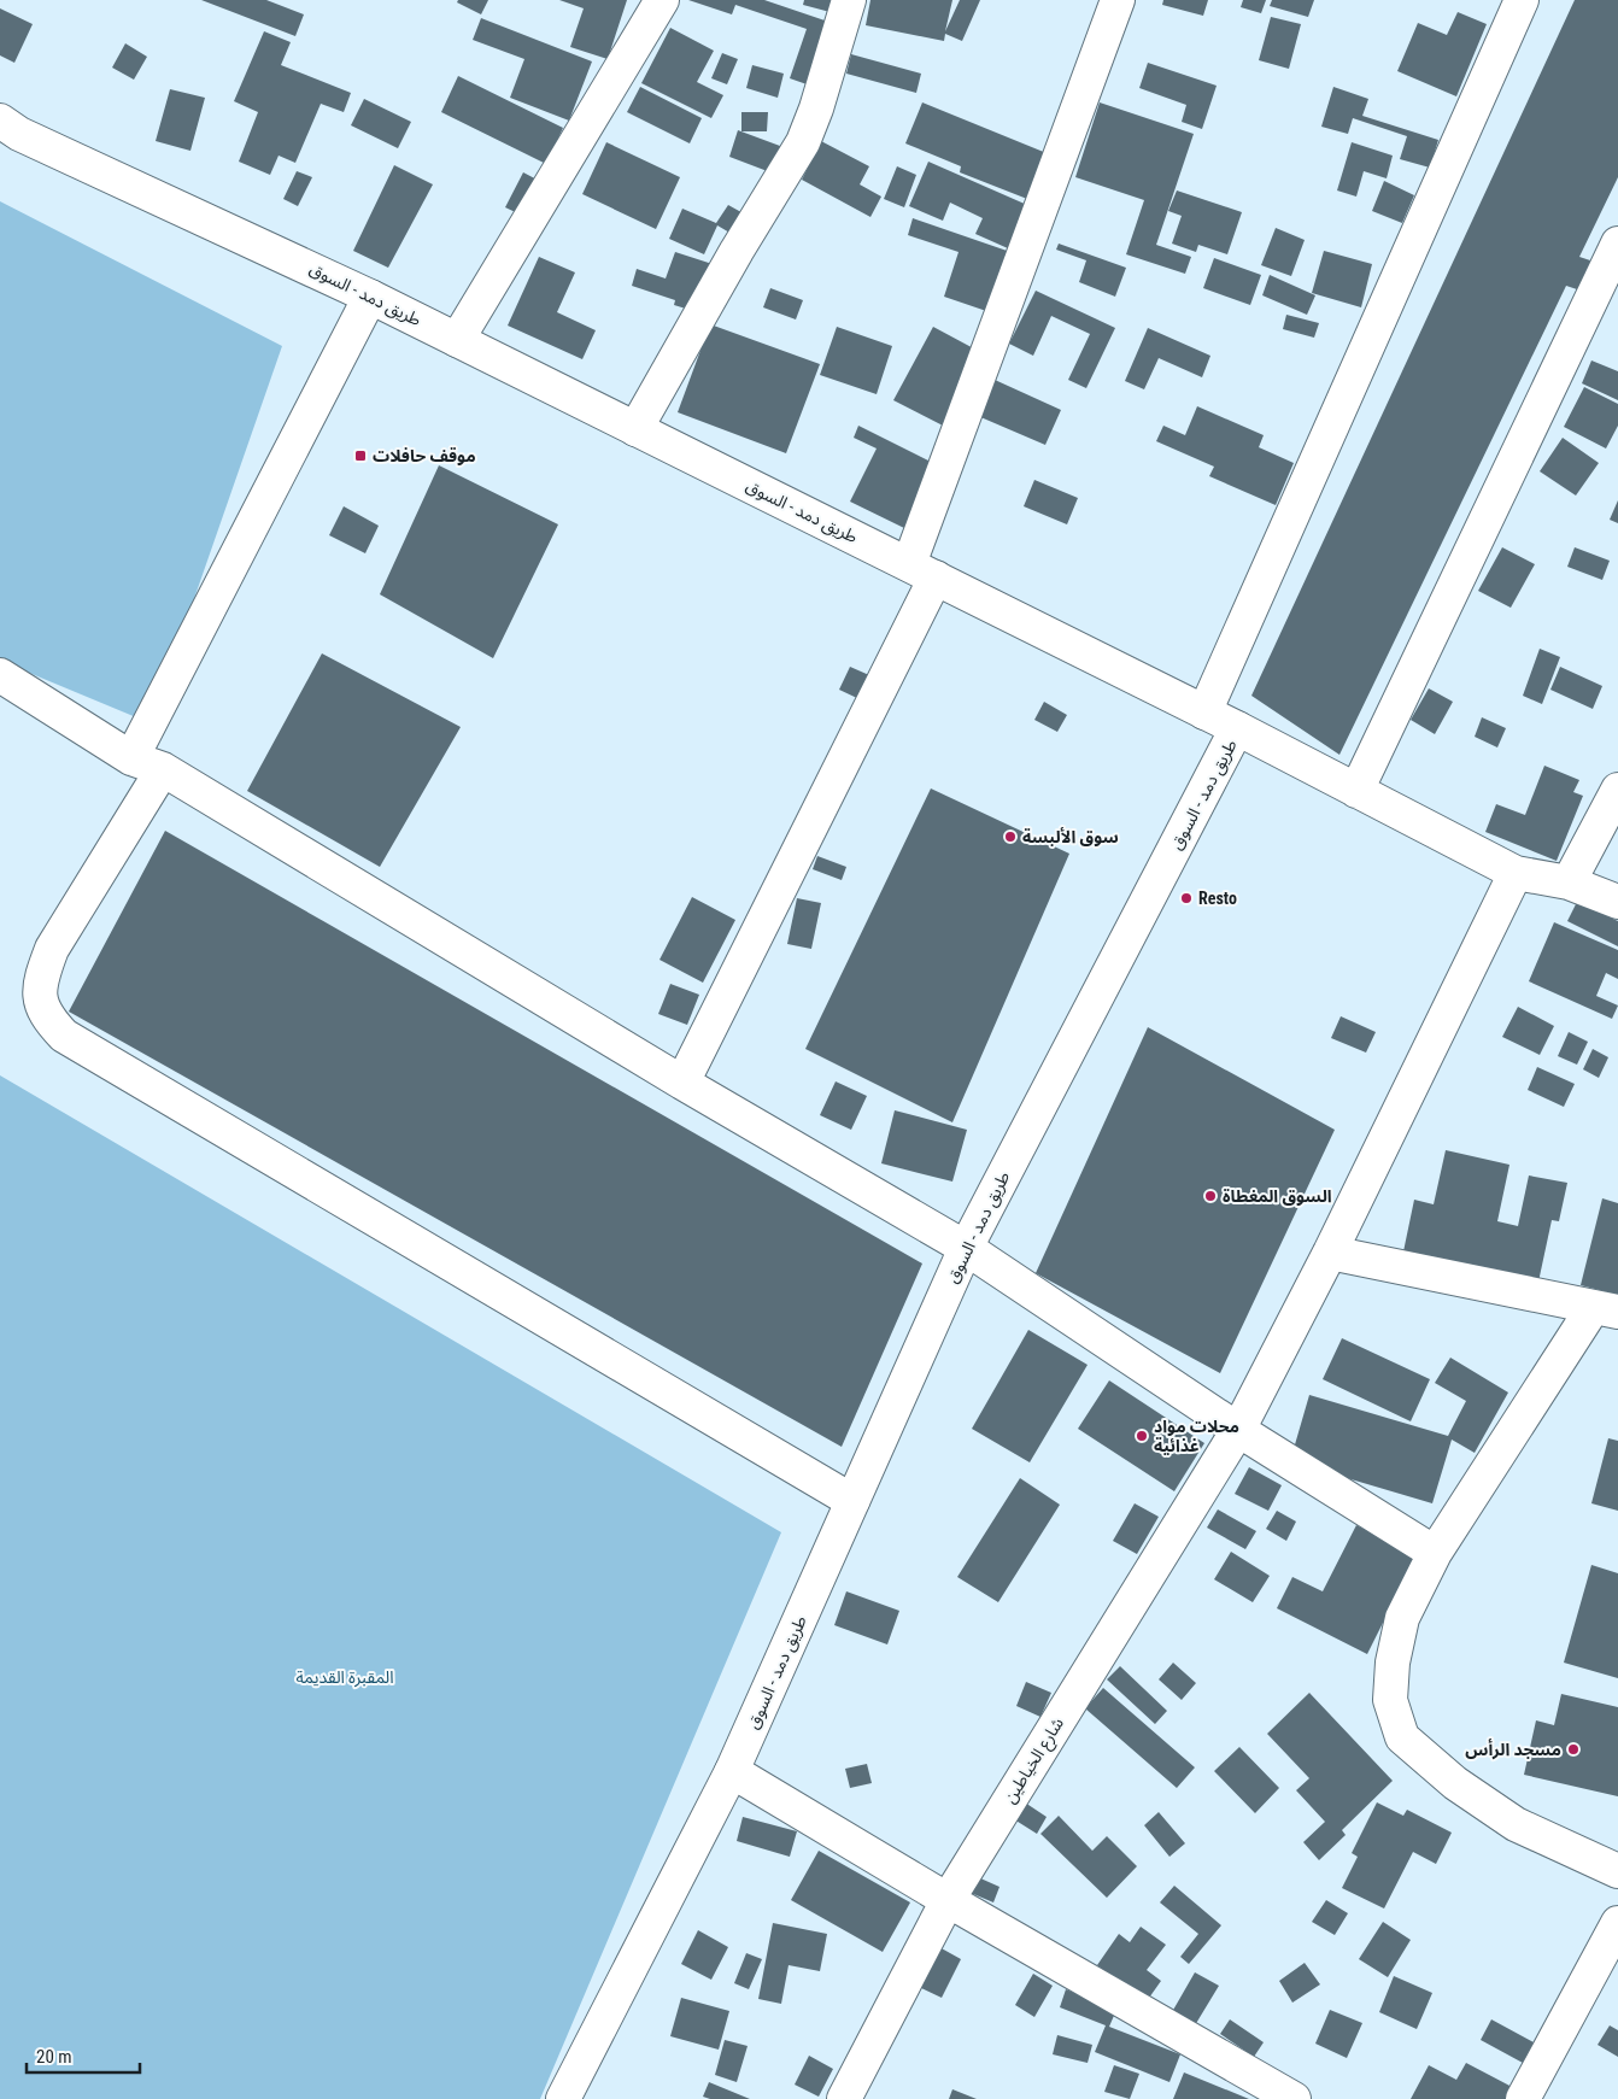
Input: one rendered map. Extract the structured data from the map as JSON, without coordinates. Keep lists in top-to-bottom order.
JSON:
{
  "streets": {
    "street": ["طريق دمد - السوق", "شارع الخياطين"]
  },
  "parks": ["المقبرة القديمة"],
  "places": {
    "transit": ["موقف حافلات"],
    "other": [
      "سوق الألبسة",
      "Resto",
      "السوق المغطاة",
      "محلات مواد غذائية",
      "مسجد الرأس"
    ]
  },
  "scale_bar": "20 m"
}
